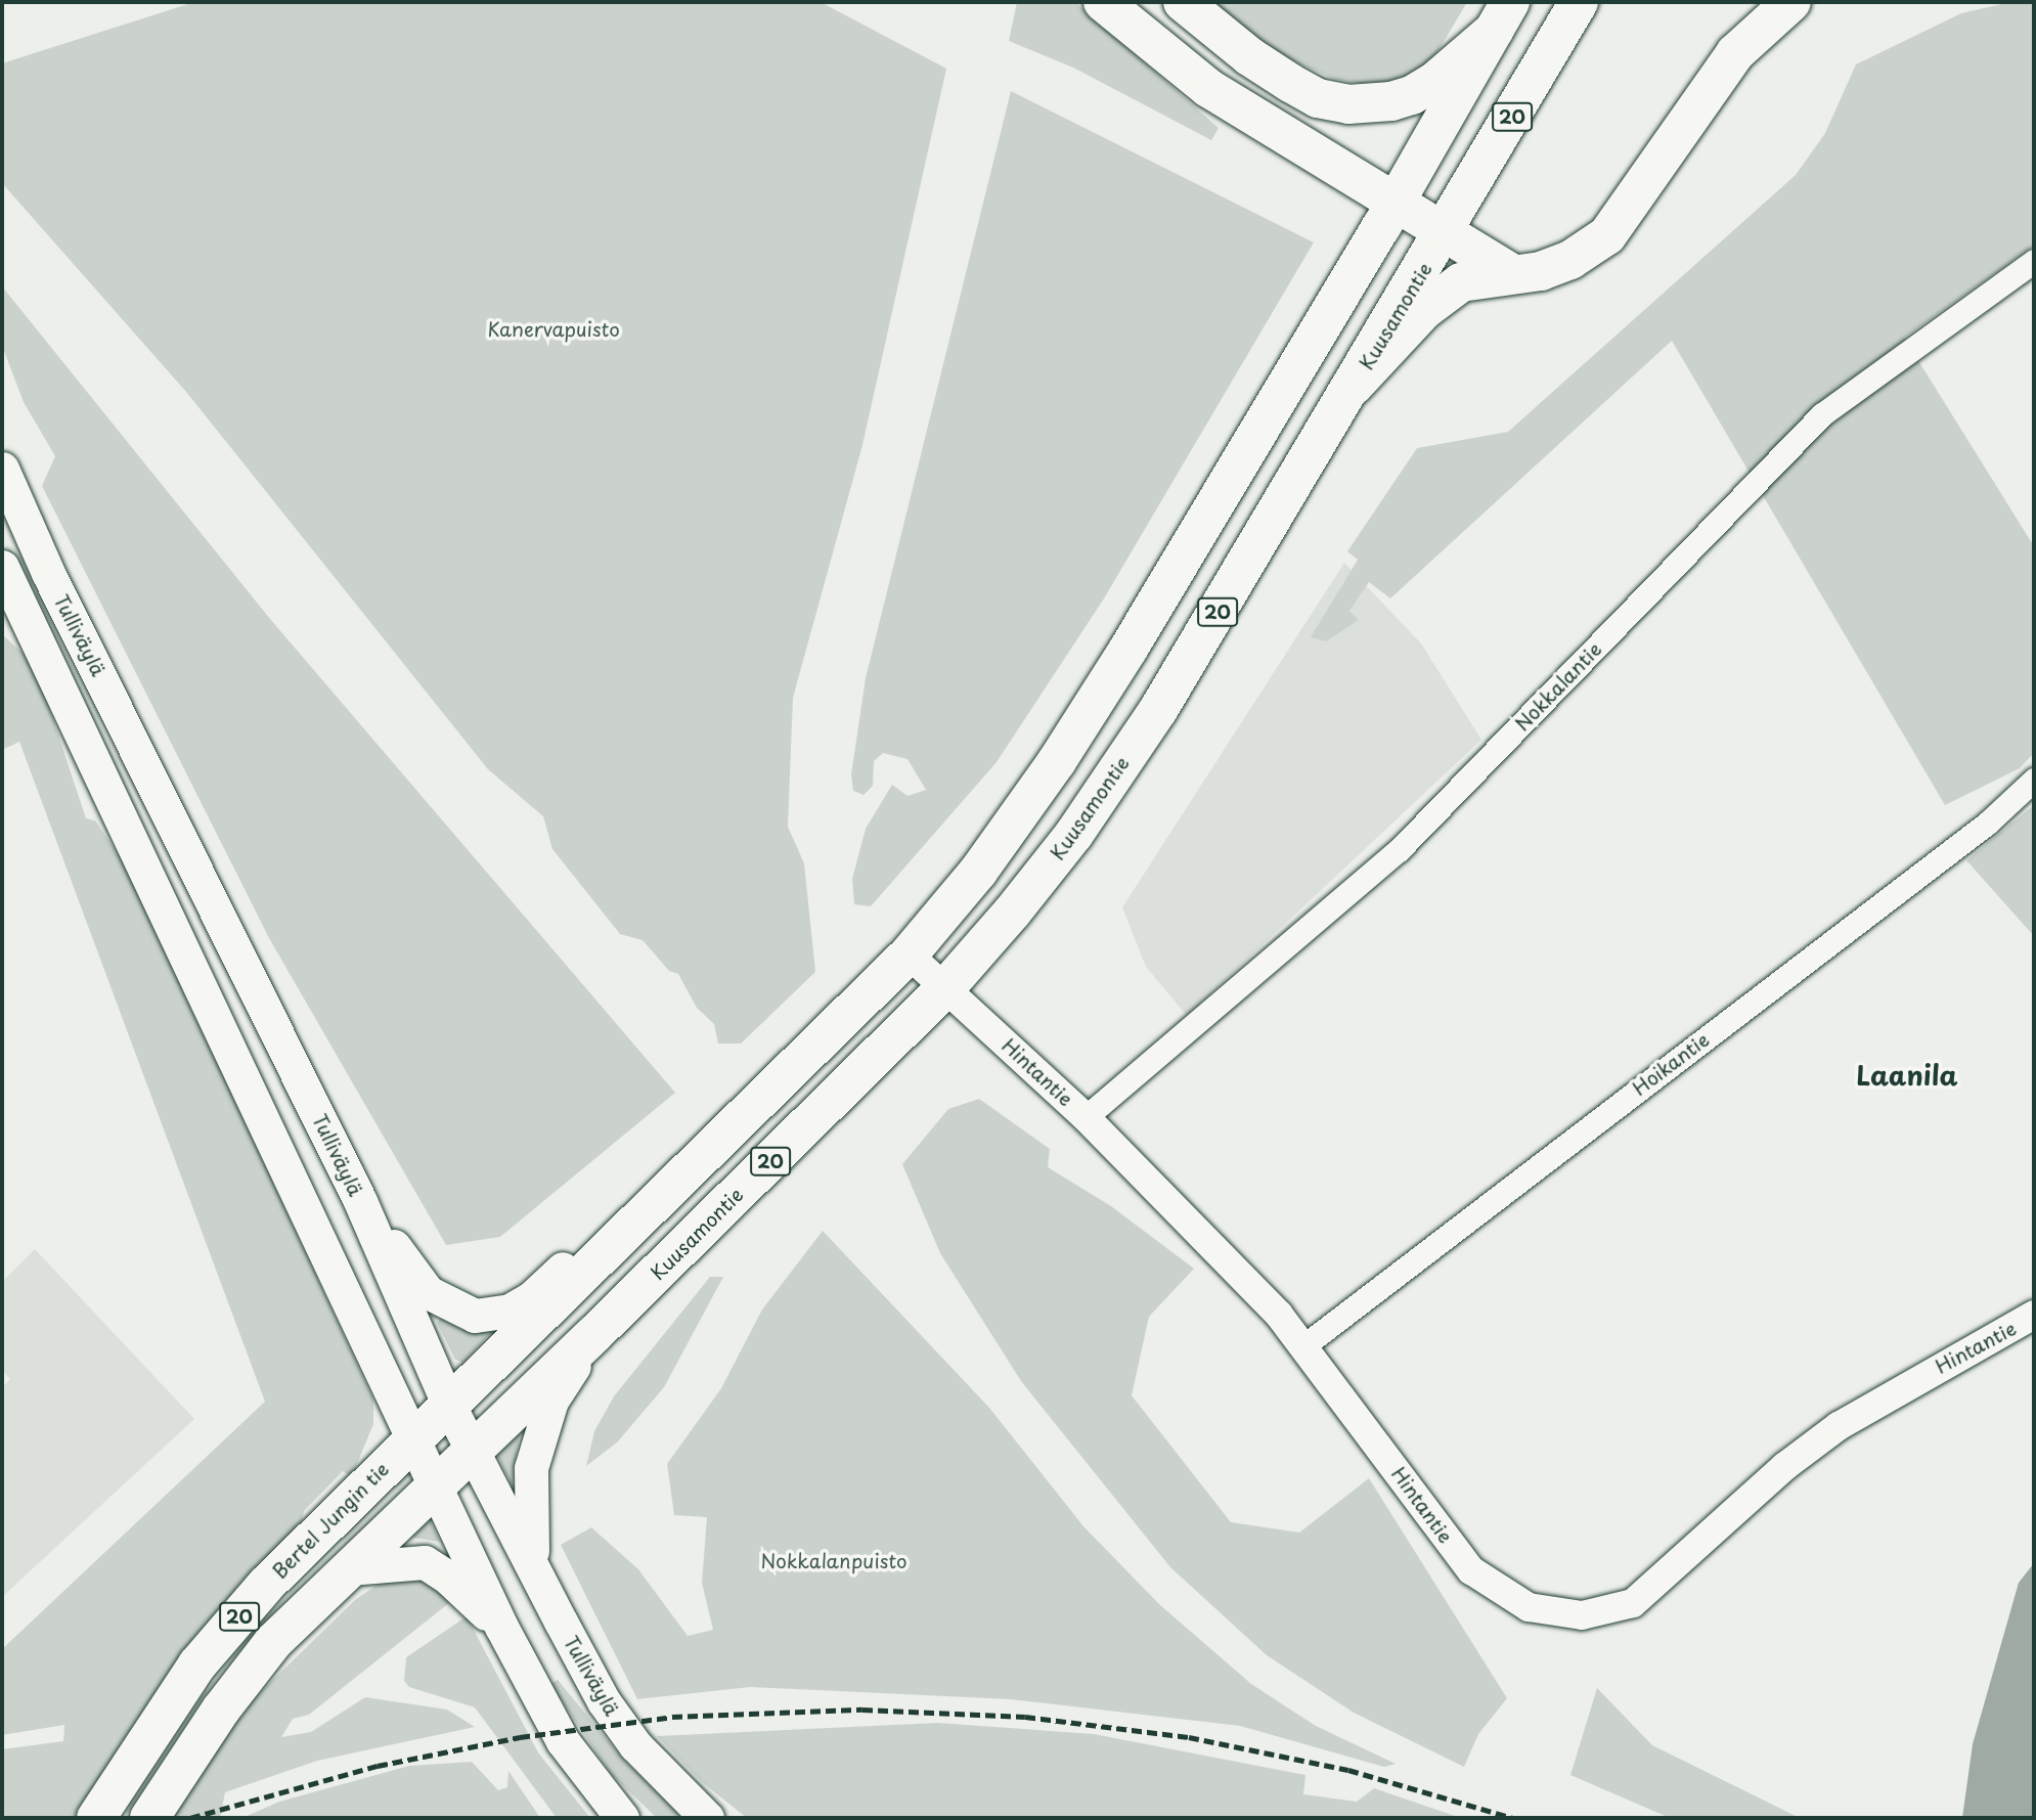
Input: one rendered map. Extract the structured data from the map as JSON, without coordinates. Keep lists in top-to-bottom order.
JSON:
{
  "streets": {
    "highway": ["20", "Kuusamontie", "Bertel Jungin tie"],
    "main road": ["Tulliväylä"],
    "street": ["Nokkalantie", "Hoikantie", "Hintantie"]
  },
  "crossings": [
    ["20", "Kuusamontie"],
    ["20", "Tulliväylä"],
    ["20", "Hintantie"],
    ["20", "Bertel Jungin tie"],
    ["Kuusamontie", "Tulliväylä"],
    ["Kuusamontie", "Hintantie"],
    ["Tulliväylä", "Bertel Jungin tie"],
    ["Nokkalantie", "Hintantie"],
    ["Hoikantie", "Hintantie"]
  ],
  "districts": ["Laanila"],
  "parks": ["Kanervapuisto", "Nokkalanpuisto"]
}
